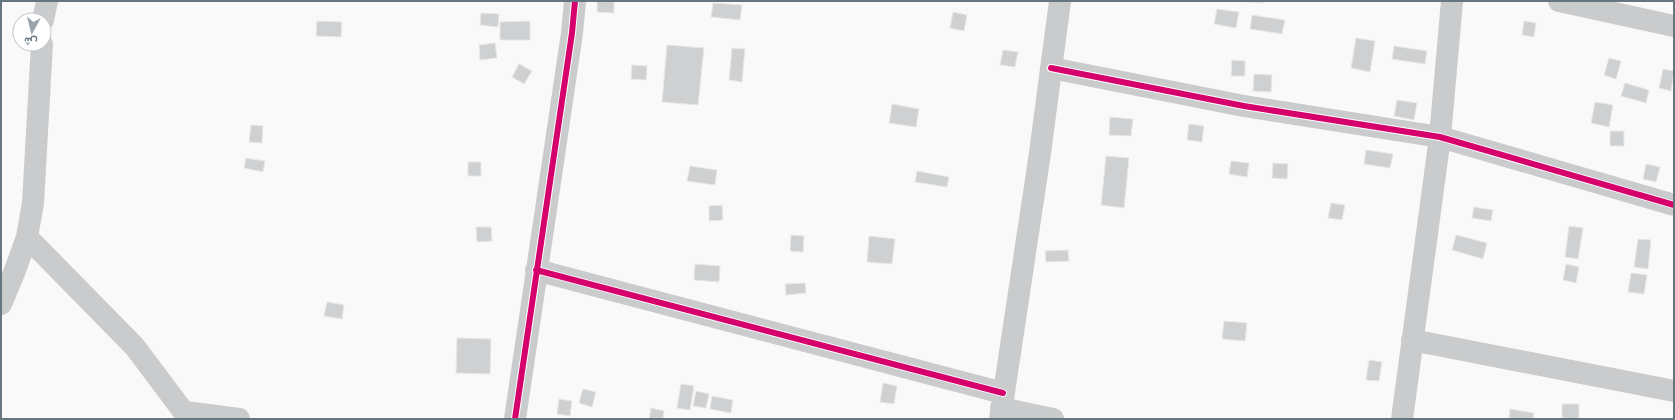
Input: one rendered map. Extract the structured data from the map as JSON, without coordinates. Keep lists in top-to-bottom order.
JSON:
{
  "north": "bottom"
}
